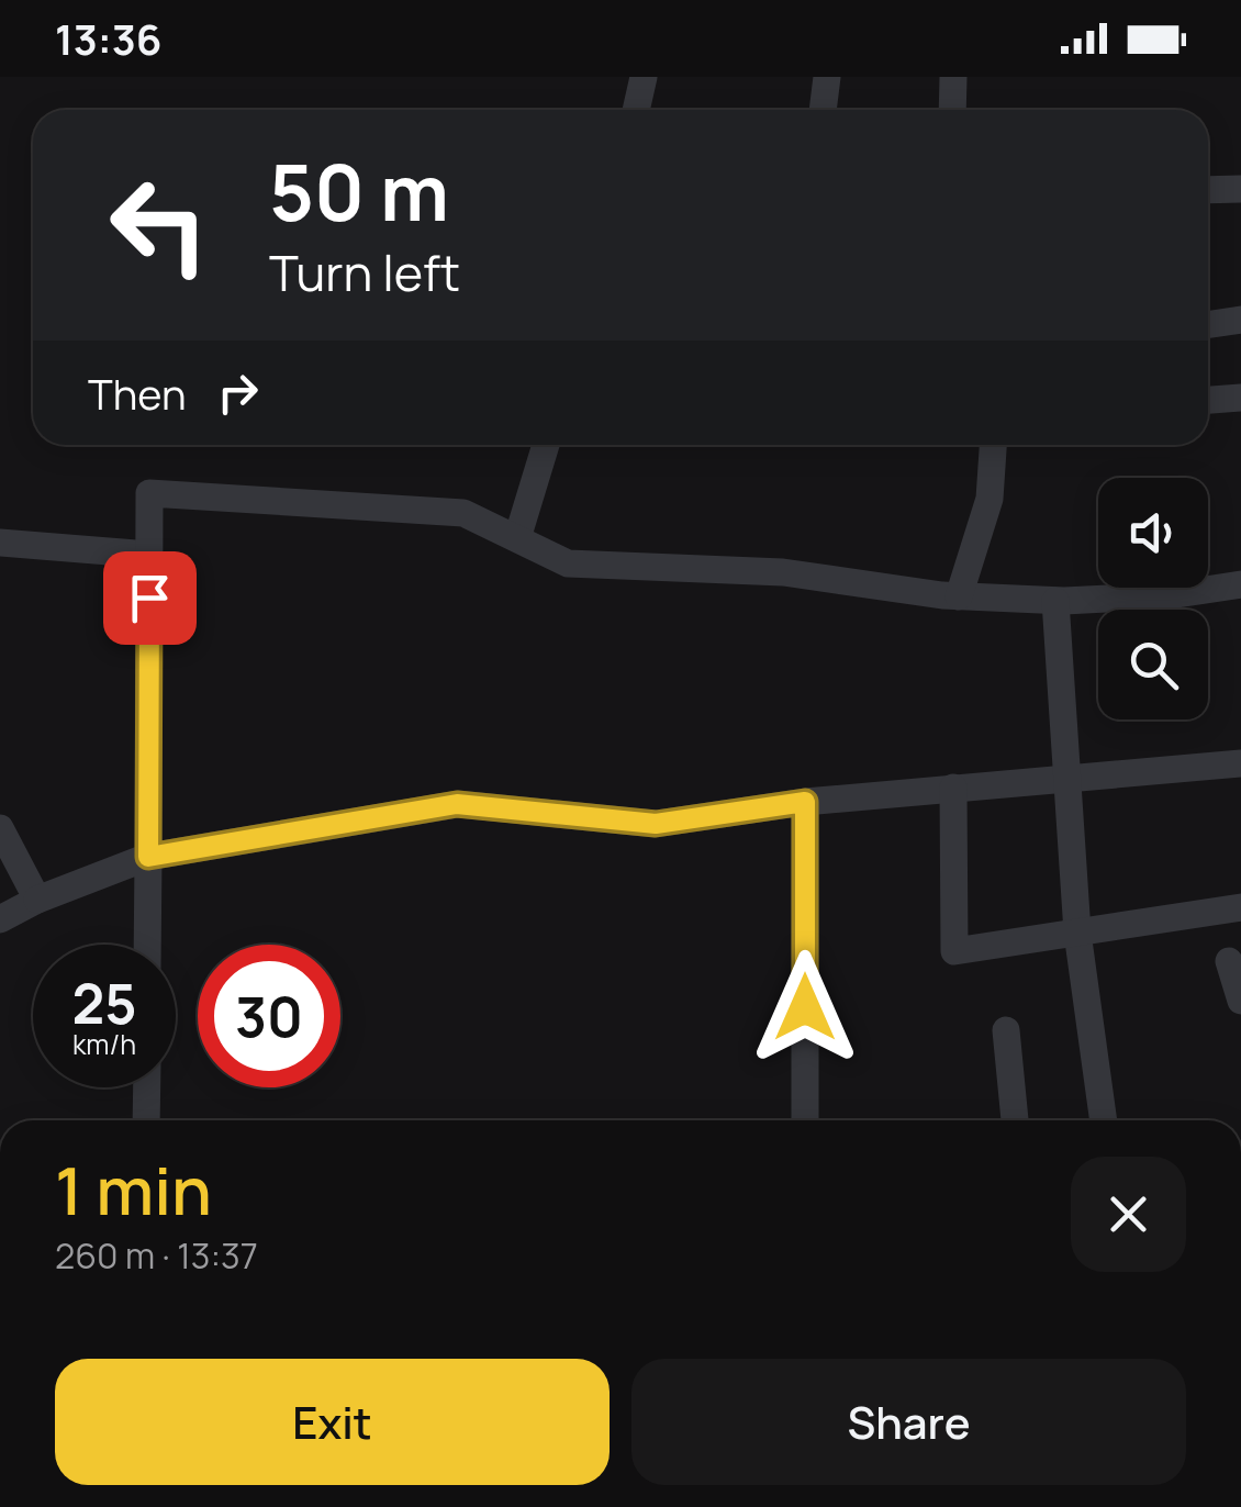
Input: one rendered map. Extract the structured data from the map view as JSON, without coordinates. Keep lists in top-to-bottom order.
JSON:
{
  "page": {
    "status": "13:36",
    "turn": ["50 m", "Turn left"],
    "then": "Then",
    "speed": "25 km/h",
    "limit": "30",
    "heading": ["1 min", "260 m · 13:37"],
    "buttons": ["Exit", "Share"]
  }
}
